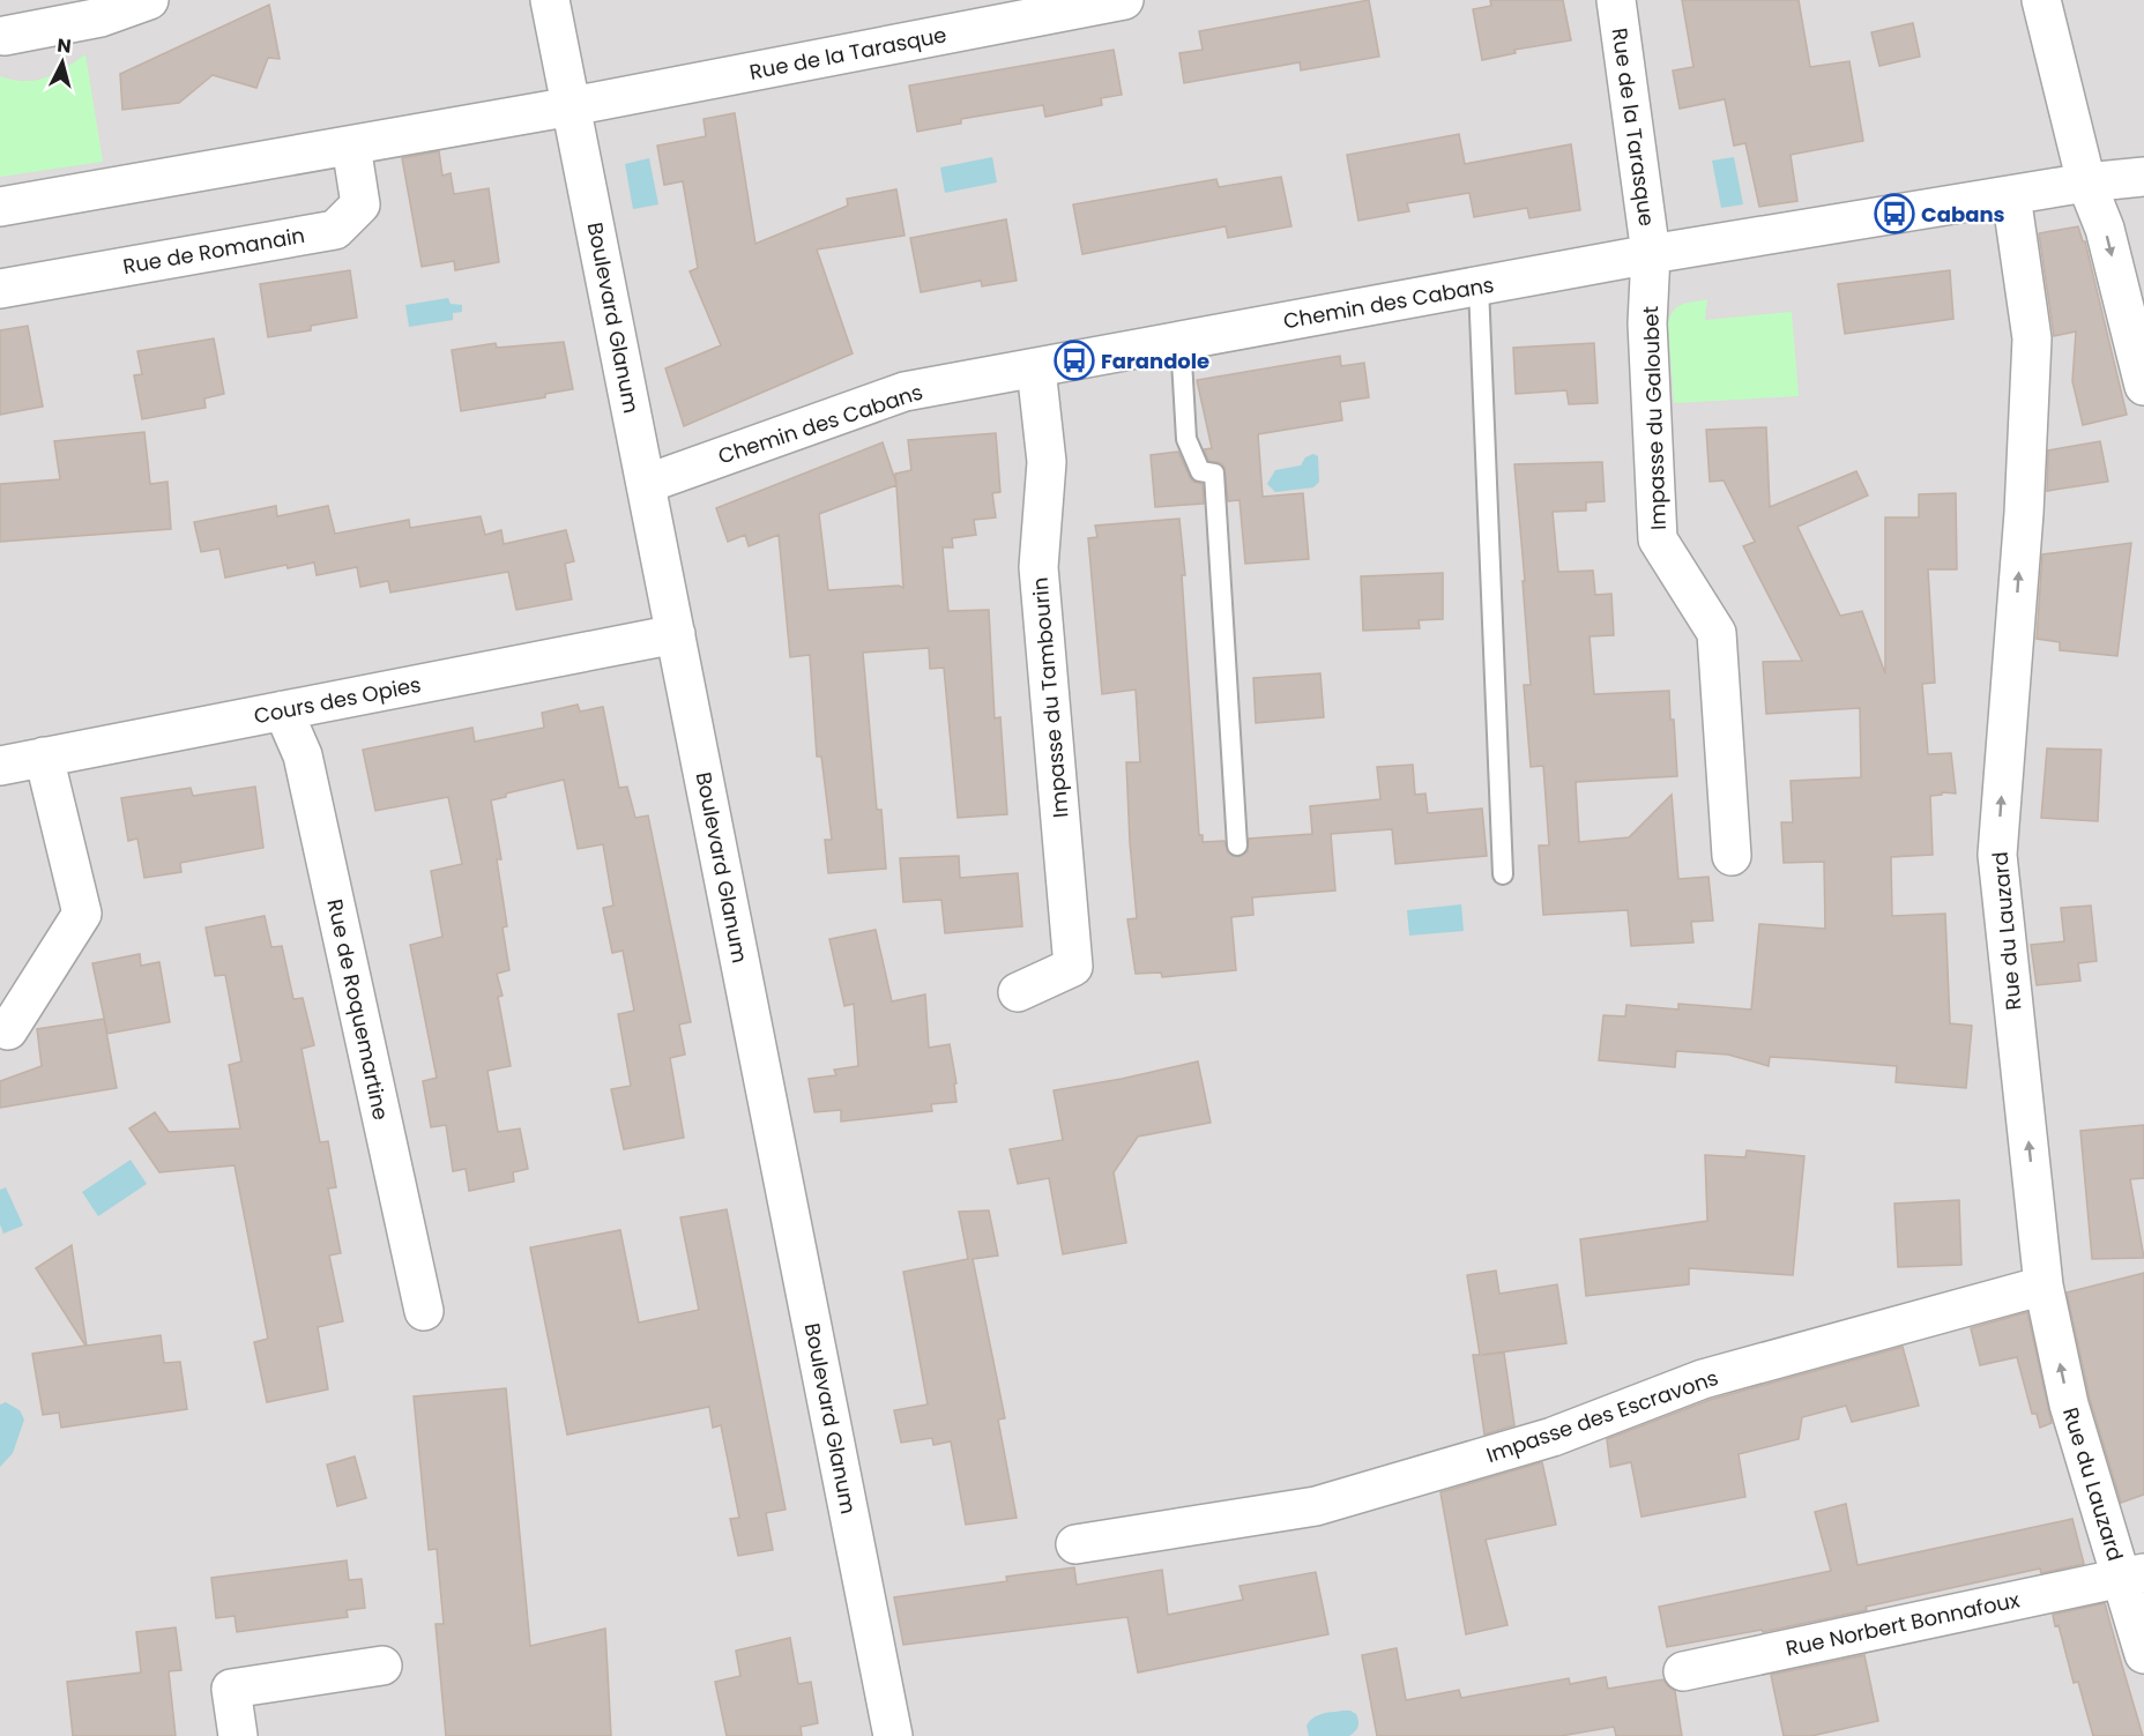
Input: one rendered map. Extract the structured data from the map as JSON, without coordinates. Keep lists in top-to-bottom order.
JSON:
{
  "streets": {
    "street": [
      "Rue de la Tarasque",
      "Rue de Romanain",
      "Chemin des Cabans",
      "Boulevard Glanum",
      "Impasse du Galoubet",
      "Impasse du Tambourin",
      "Cours des Opies",
      "Rue du Lauzard",
      "Rue de Roquemartine",
      "Impasse des Escravons",
      "Rue Norbert Bonnafoux"
    ]
  },
  "crossings": [
    ["Rue de la Tarasque", "Chemin des Cabans"],
    ["Rue de la Tarasque", "Boulevard Glanum"],
    ["Rue de la Tarasque", "Impasse du Galoubet"],
    ["Chemin des Cabans", "Boulevard Glanum"],
    ["Chemin des Cabans", "Impasse du Galoubet"],
    ["Chemin des Cabans", "Impasse du Tambourin"],
    ["Chemin des Cabans", "Rue du Lauzard"],
    ["Boulevard Glanum", "Cours des Opies"],
    ["Cours des Opies", "Rue de Roquemartine"],
    ["Rue du Lauzard", "Impasse des Escravons"],
    ["Rue du Lauzard", "Rue Norbert Bonnafoux"]
  ],
  "one_way": ["Rue du Lauzard"],
  "places": {
    "bus stop": ["Cabans", "Farandole"]
  },
  "north": "top"
}
